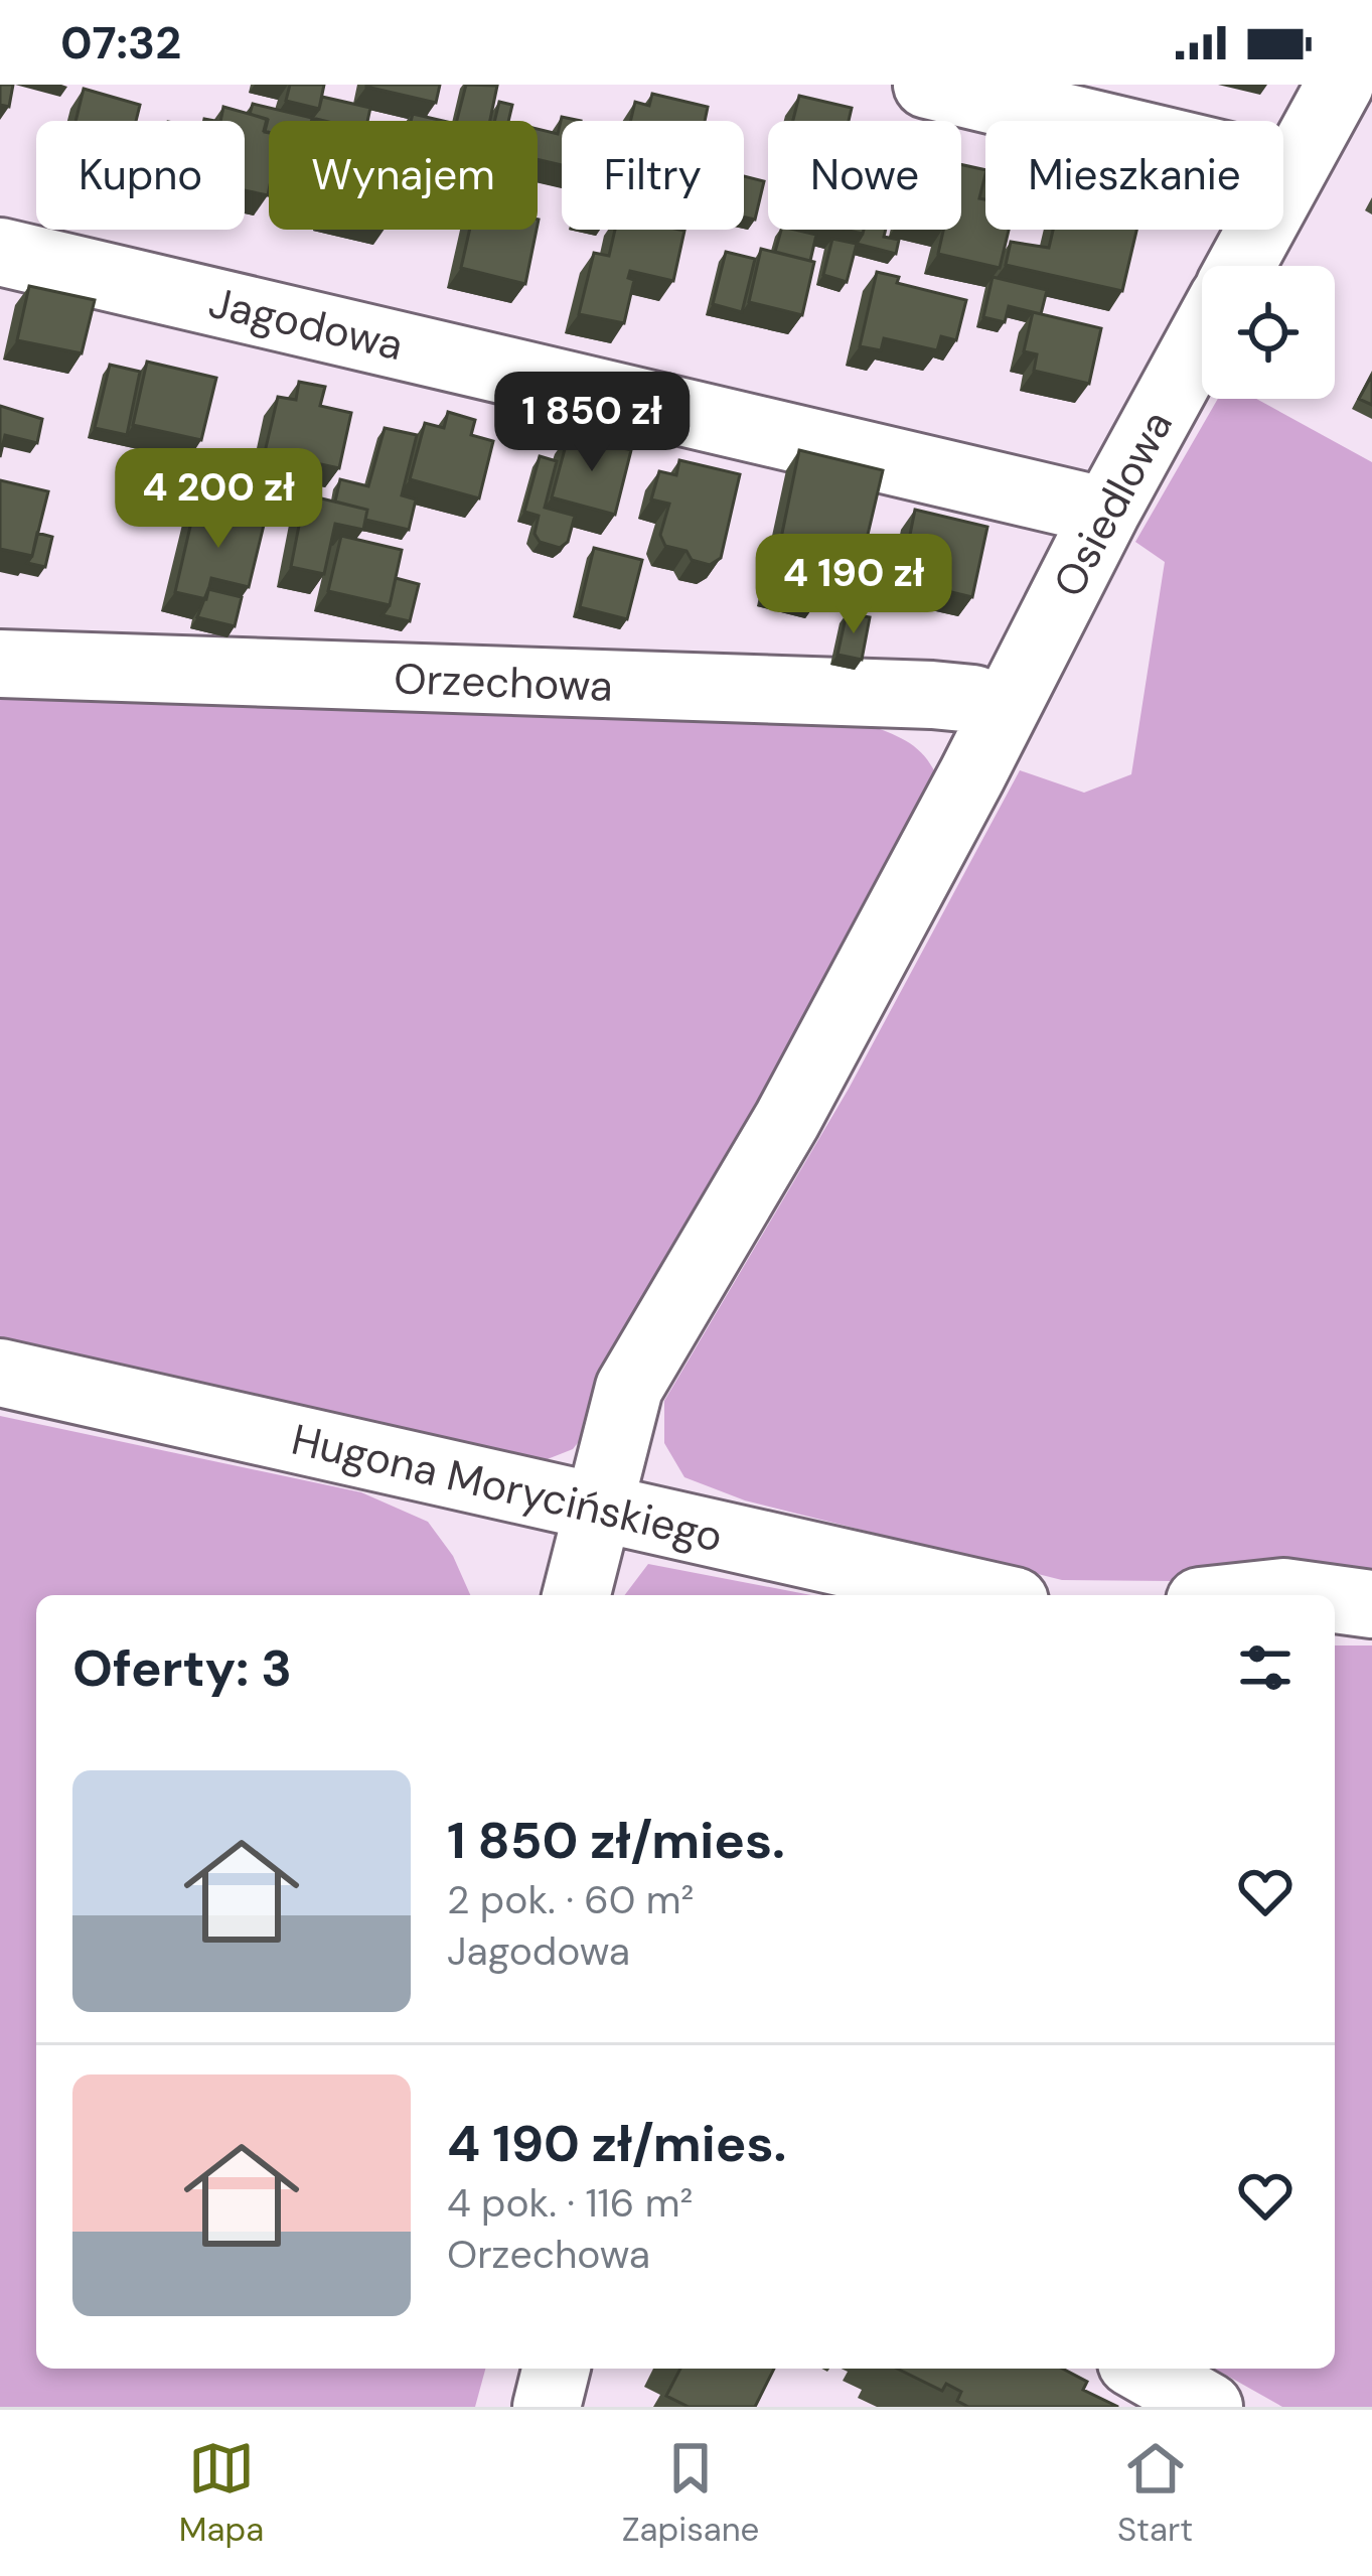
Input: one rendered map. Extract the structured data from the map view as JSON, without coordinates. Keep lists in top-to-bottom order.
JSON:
{
  "streets": {
    "street": [
      "Jagodowa",
      "Osiedlowa",
      "Orzechowa",
      "Hugona Morycińskiego"
    ]
  },
  "crossings": [
    ["Jagodowa", "Osiedlowa"],
    ["Osiedlowa", "Orzechowa"],
    ["Osiedlowa", "Hugona Morycińskiego"]
  ],
  "page": {
    "status": "07:32",
    "chip": [
      "Kupno",
      "Wynajem",
      "Filtry",
      "Nowe",
      "Mieszkanie"
    ],
    "price": ["1 850 zł", "4 200 zł", "4 190 zł"],
    "heading": "Oferty: 3",
    "list": [
      {
        "name": "1 850 zł/mies.",
        "note": "2 pok. · 60 m² · Jagodowa"
      },
      {
        "name": "4 190 zł/mies.",
        "note": "4 pok. · 116 m² · Orzechowa"
      }
    ],
    "tabs": ["Mapa", "Zapisane", "Start"]
  }
}
